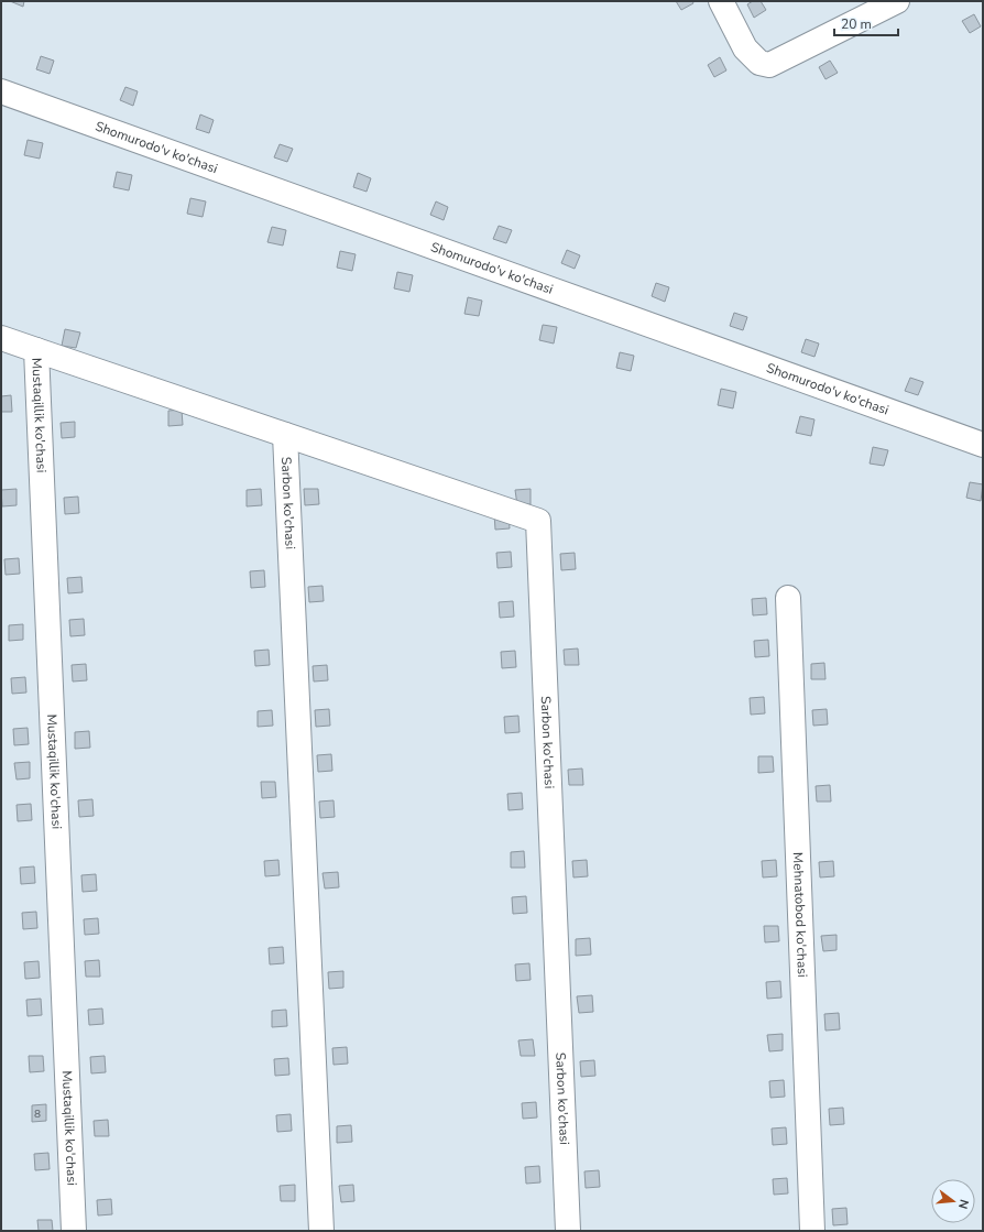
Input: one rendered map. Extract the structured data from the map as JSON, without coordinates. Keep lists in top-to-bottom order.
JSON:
{
  "streets": {
    "street": [
      "Shomurodo'v ko'chasi",
      "Mustaqillik ko'chasi",
      "Sarbon ko'chasi",
      "Mehnatobod ko'chasi"
    ]
  },
  "crossings": [
    ["Mustaqillik ko'chasi", "Sarbon ko'chasi"]
  ],
  "house_numbers": ["8"],
  "scale_bar": "20 m",
  "north": "right"
}
